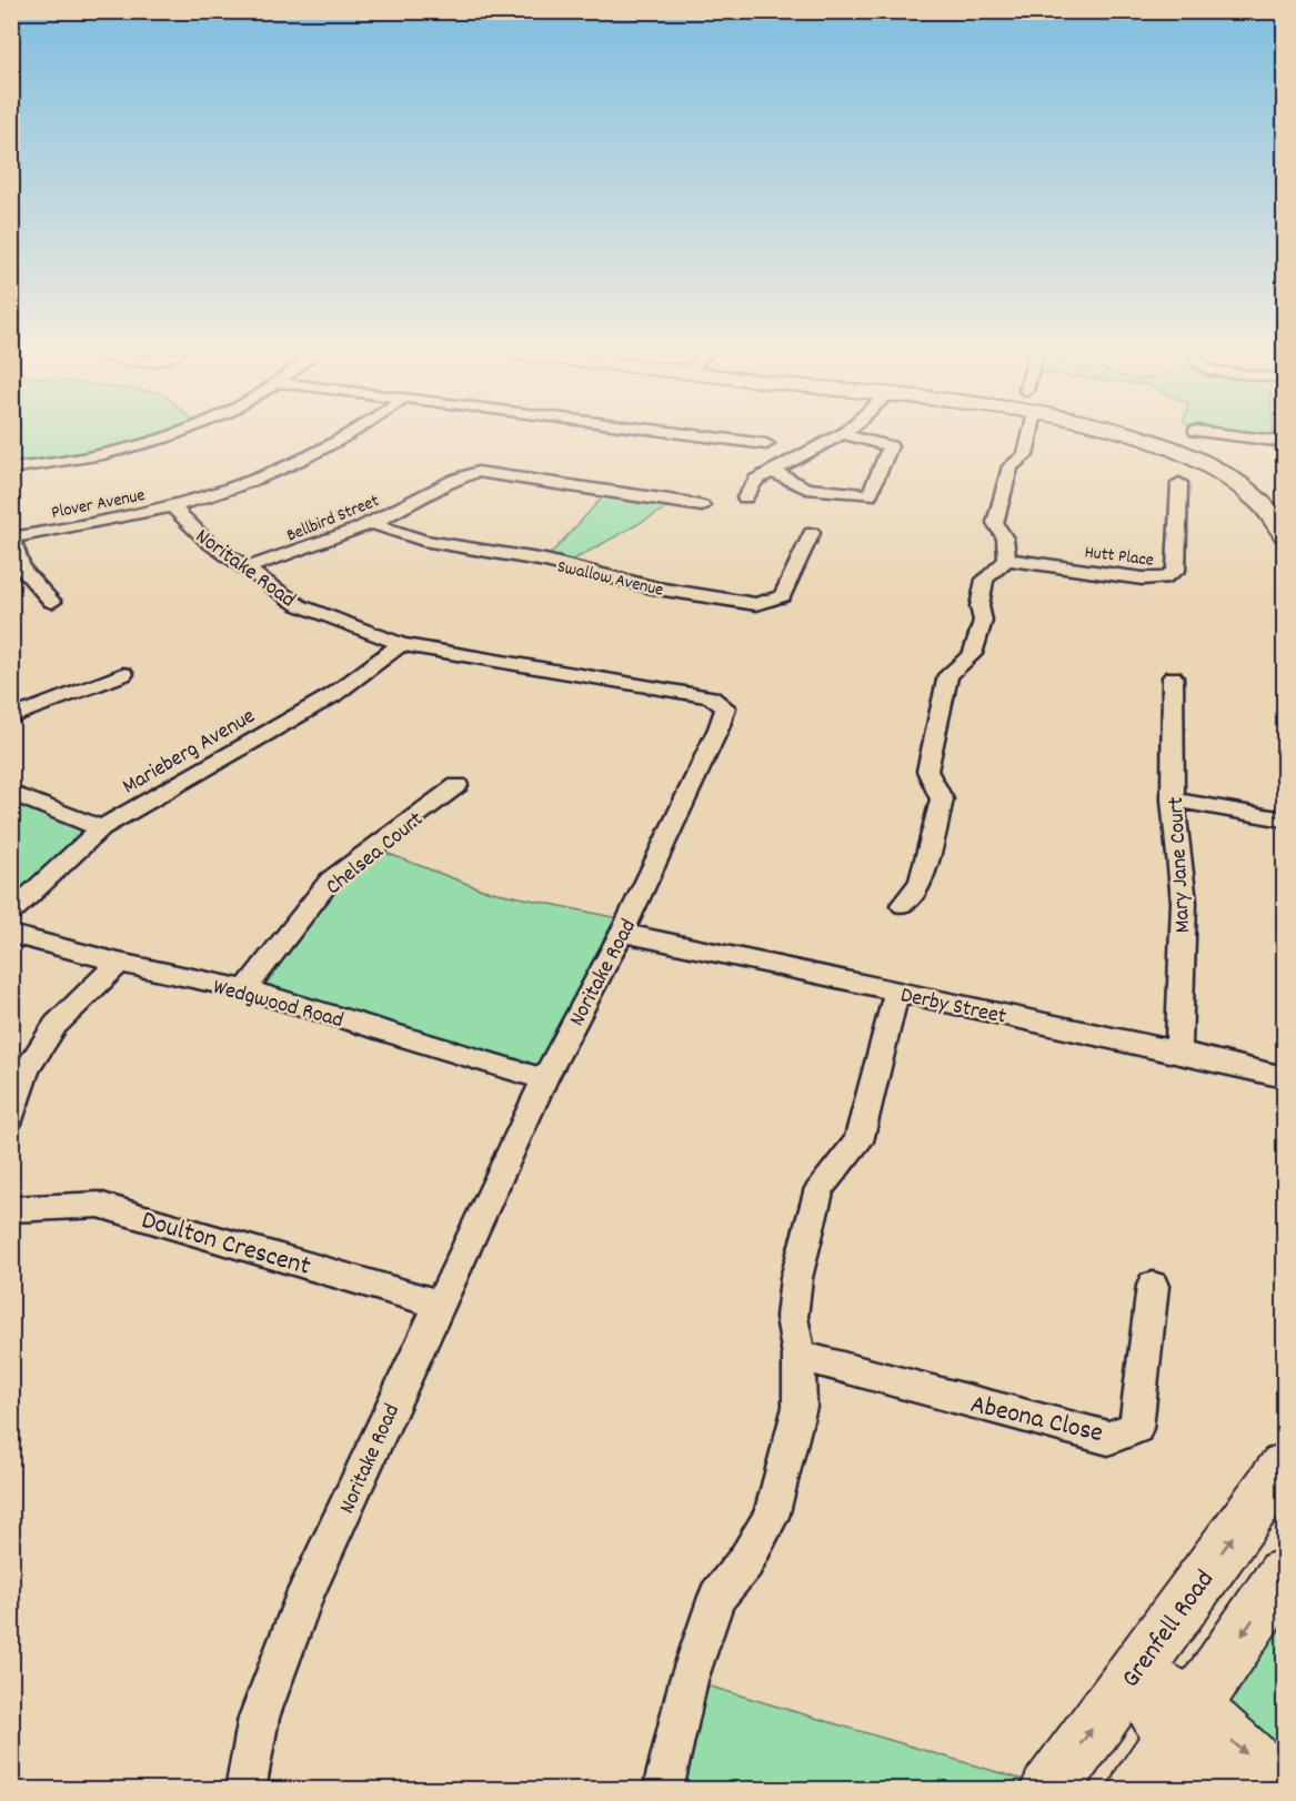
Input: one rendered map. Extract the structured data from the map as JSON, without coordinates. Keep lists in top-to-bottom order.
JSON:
{
  "streets": {
    "street": [
      "Plover Avenue",
      "Bellbird Street",
      "Hutt Place",
      "Noritake Road",
      "Swallow Avenue",
      "Marieberg Avenue",
      "Chelsea Court",
      "Mary Jane Court",
      "Wedgwood Road",
      "Derby Street",
      "Doulton Crescent",
      "Abeona Close",
      "Grenfell Road"
    ]
  },
  "crossings": [
    ["Plover Avenue", "Noritake Road"],
    ["Bellbird Street", "Noritake Road"],
    ["Bellbird Street", "Swallow Avenue"],
    ["Noritake Road", "Marieberg Avenue"],
    ["Noritake Road", "Wedgwood Road"],
    ["Noritake Road", "Derby Street"],
    ["Noritake Road", "Doulton Crescent"],
    ["Chelsea Court", "Wedgwood Road"],
    ["Mary Jane Court", "Derby Street"]
  ]
}
